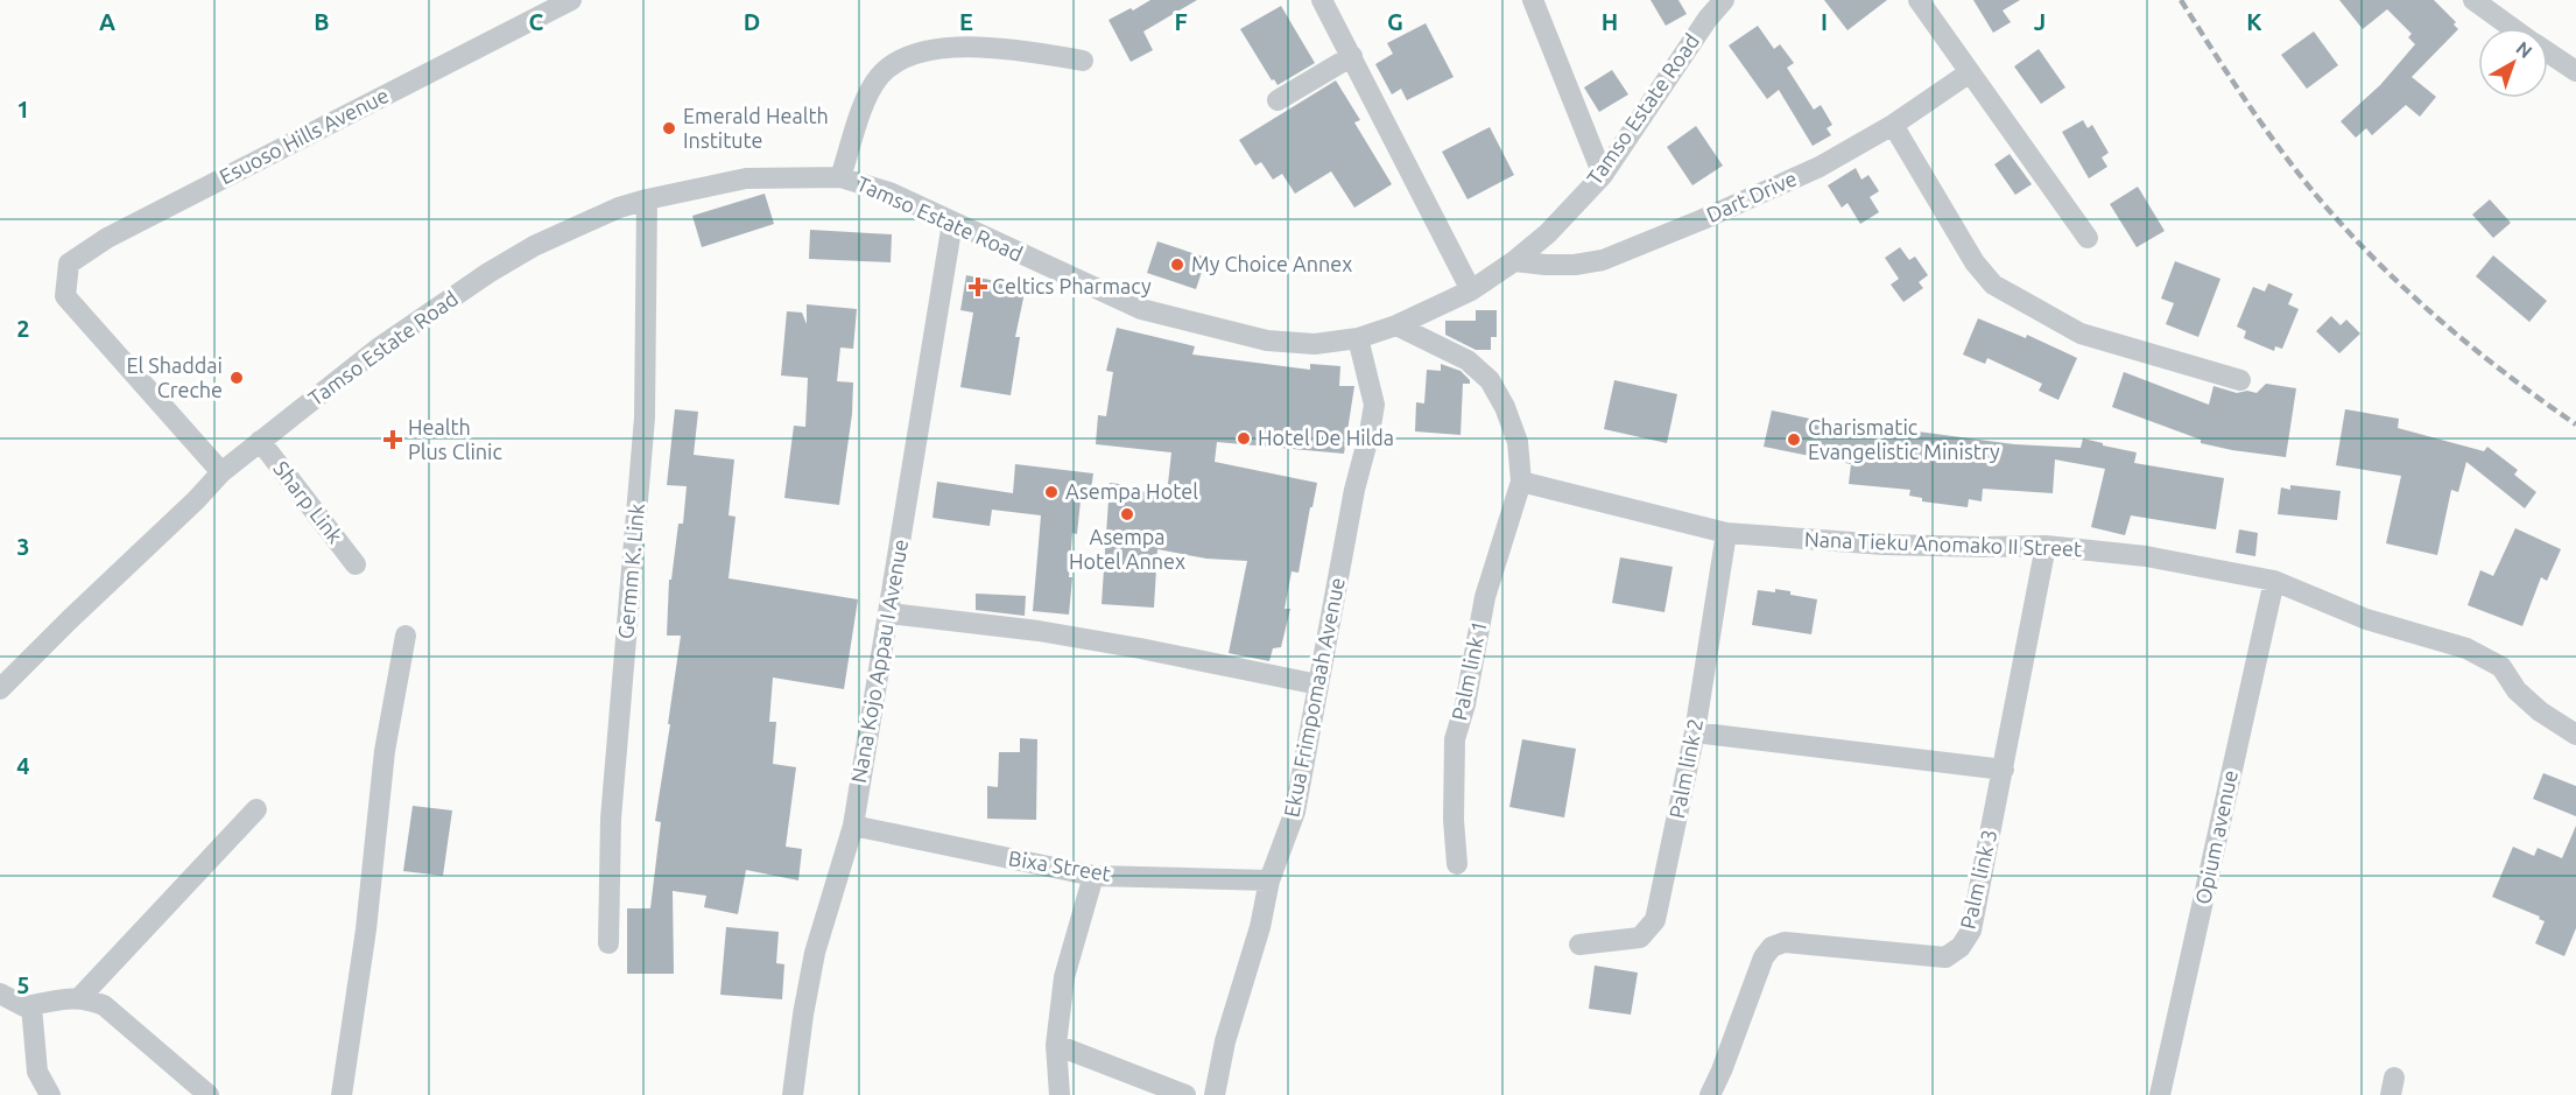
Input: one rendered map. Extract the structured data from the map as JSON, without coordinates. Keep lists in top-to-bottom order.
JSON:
{
  "streets": {
    "street": [
      "Tamso Estate Road",
      "Esuoso Hills Avenue",
      "Dart Drive",
      "Sharp Link",
      "Nana Tieku Anomako II Street",
      "Germm K. Link",
      "Nana Kojo Appau I Avenue",
      "Palm link 1",
      "Ekua Frimpomaah Avenue",
      "Palm link 2",
      "Opium avenue",
      "Bixa Street",
      "Palm link 3"
    ]
  },
  "crossings": [
    ["Tamso Estate Road", "Esuoso Hills Avenue"],
    ["Tamso Estate Road", "Dart Drive"],
    ["Tamso Estate Road", "Sharp Link"],
    ["Tamso Estate Road", "Germm K. Link"],
    ["Tamso Estate Road", "Nana Kojo Appau I Avenue"],
    ["Tamso Estate Road", "Ekua Frimpomaah Avenue"],
    ["Nana Tieku Anomako II Street", "Palm link 1"],
    ["Nana Tieku Anomako II Street", "Palm link 2"],
    ["Nana Tieku Anomako II Street", "Opium avenue"],
    ["Nana Tieku Anomako II Street", "Palm link 3"],
    ["Nana Kojo Appau I Avenue", "Bixa Street"],
    ["Ekua Frimpomaah Avenue", "Bixa Street"]
  ],
  "places": {
    "other": [
      "Emerald Health Institute",
      "My Choice Annex",
      "El Shaddai Creche",
      "Hotel De Hilda",
      "Charismatic Evangelistic Ministry",
      "Asempa Hotel",
      "Asempa Hotel Annex"
    ],
    "health": ["Celtics Pharmacy", "Health Plus Clinic"]
  },
  "north": "top right",
  "grid": {
    "columns": [
      "A",
      "B",
      "C",
      "D",
      "E",
      "F",
      "G",
      "H",
      "I",
      "J",
      "K"
    ],
    "rows": [
      "1",
      "2",
      "3",
      "4",
      "5"
    ]
  }
}
